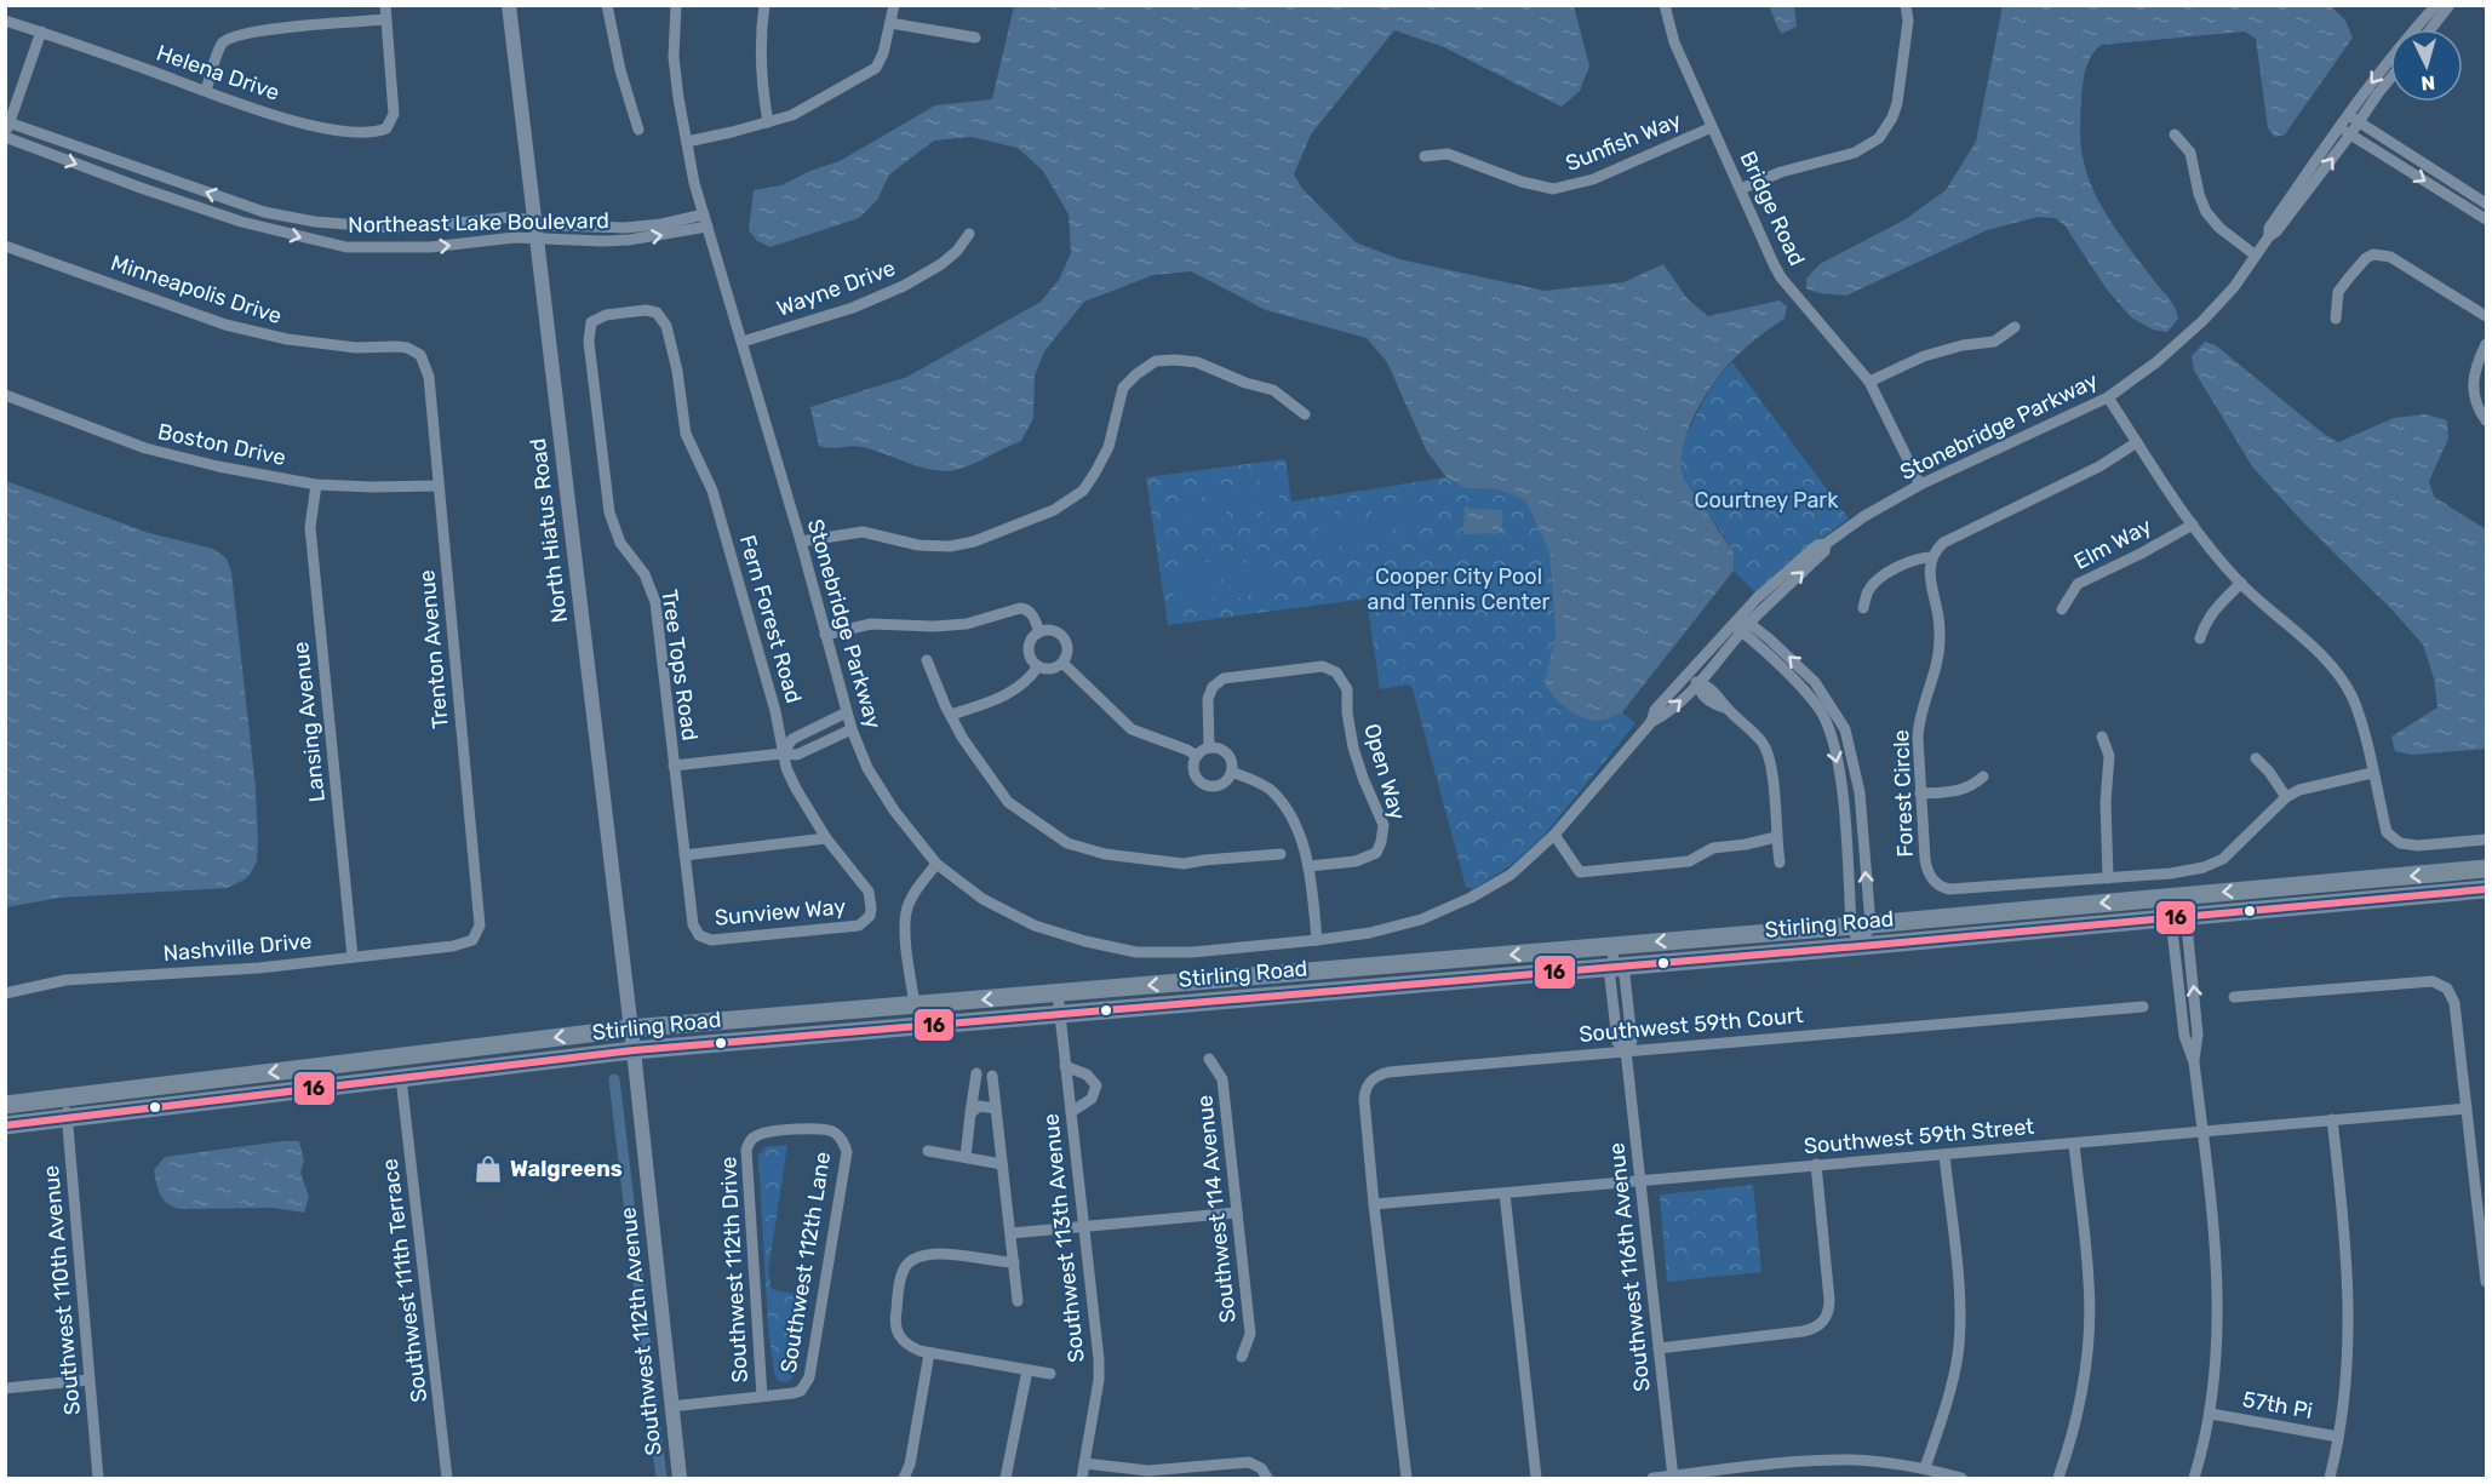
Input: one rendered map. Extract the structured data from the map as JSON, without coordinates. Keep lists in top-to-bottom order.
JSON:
{
  "streets": {
    "main road": ["Stirling Road"],
    "street": [
      "Helena Drive",
      "Sunfish Way",
      "Bridge Road",
      "Northeast Lake Boulevard",
      "Wayne Drive",
      "Minneapolis Drive",
      "Stonebridge Parkway",
      "Boston Drive",
      "North Hiatus Road",
      "Elm Way",
      "Fern Forest Road",
      "Trenton Avenue",
      "Tree Tops Road",
      "Lansing Avenue",
      "Open Way",
      "Forest Circle",
      "Sunview Way",
      "Nashville Drive",
      "Southwest 59th Court",
      "Southwest 59th Street",
      "Southwest 114 Avenue",
      "Southwest 113th Avenue",
      "Southwest 112th Lane",
      "Southwest 116th Avenue",
      "Southwest 112th Drive",
      "Southwest 111th Terrace",
      "Southwest 110th Avenue",
      "Southwest 112th Avenue",
      "57th Pi"
    ]
  },
  "crossings": [
    ["Sunfish Way", "Bridge Road"],
    ["Bridge Road", "Stonebridge Parkway"],
    ["Northeast Lake Boulevard", "Stonebridge Parkway"],
    ["Northeast Lake Boulevard", "North Hiatus Road"],
    ["Wayne Drive", "Stonebridge Parkway"],
    ["Minneapolis Drive", "Trenton Avenue"],
    ["Boston Drive", "Trenton Avenue"],
    ["Boston Drive", "Lansing Avenue"],
    ["North Hiatus Road", "Stirling Road"],
    ["North Hiatus Road", "Southwest 112th Avenue"],
    ["Fern Forest Road", "Tree Tops Road"],
    ["Fern Forest Road", "Sunview Way"],
    ["Trenton Avenue", "Nashville Drive"],
    ["Tree Tops Road", "Sunview Way"],
    ["Lansing Avenue", "Nashville Drive"],
    ["Stirling Road", "Southwest 113th Avenue"],
    ["Stirling Road", "Southwest 116th Avenue"],
    ["Stirling Road", "Southwest 111th Terrace"],
    ["Stirling Road", "Southwest 110th Avenue"],
    ["Stirling Road", "Southwest 112th Avenue"],
    ["Southwest 59th Court", "Southwest 59th Street"],
    ["Southwest 59th Court", "Southwest 116th Avenue"],
    ["Southwest 59th Street", "Southwest 116th Avenue"],
    ["Southwest 112th Lane", "Southwest 112th Drive"]
  ],
  "parks": ["Courtney Park", "Cooper City Pool and Tennis Center"],
  "places": {
    "shop": ["Walgreens"]
  },
  "lines": ["transit line 16"],
  "north": "bottom"
}
